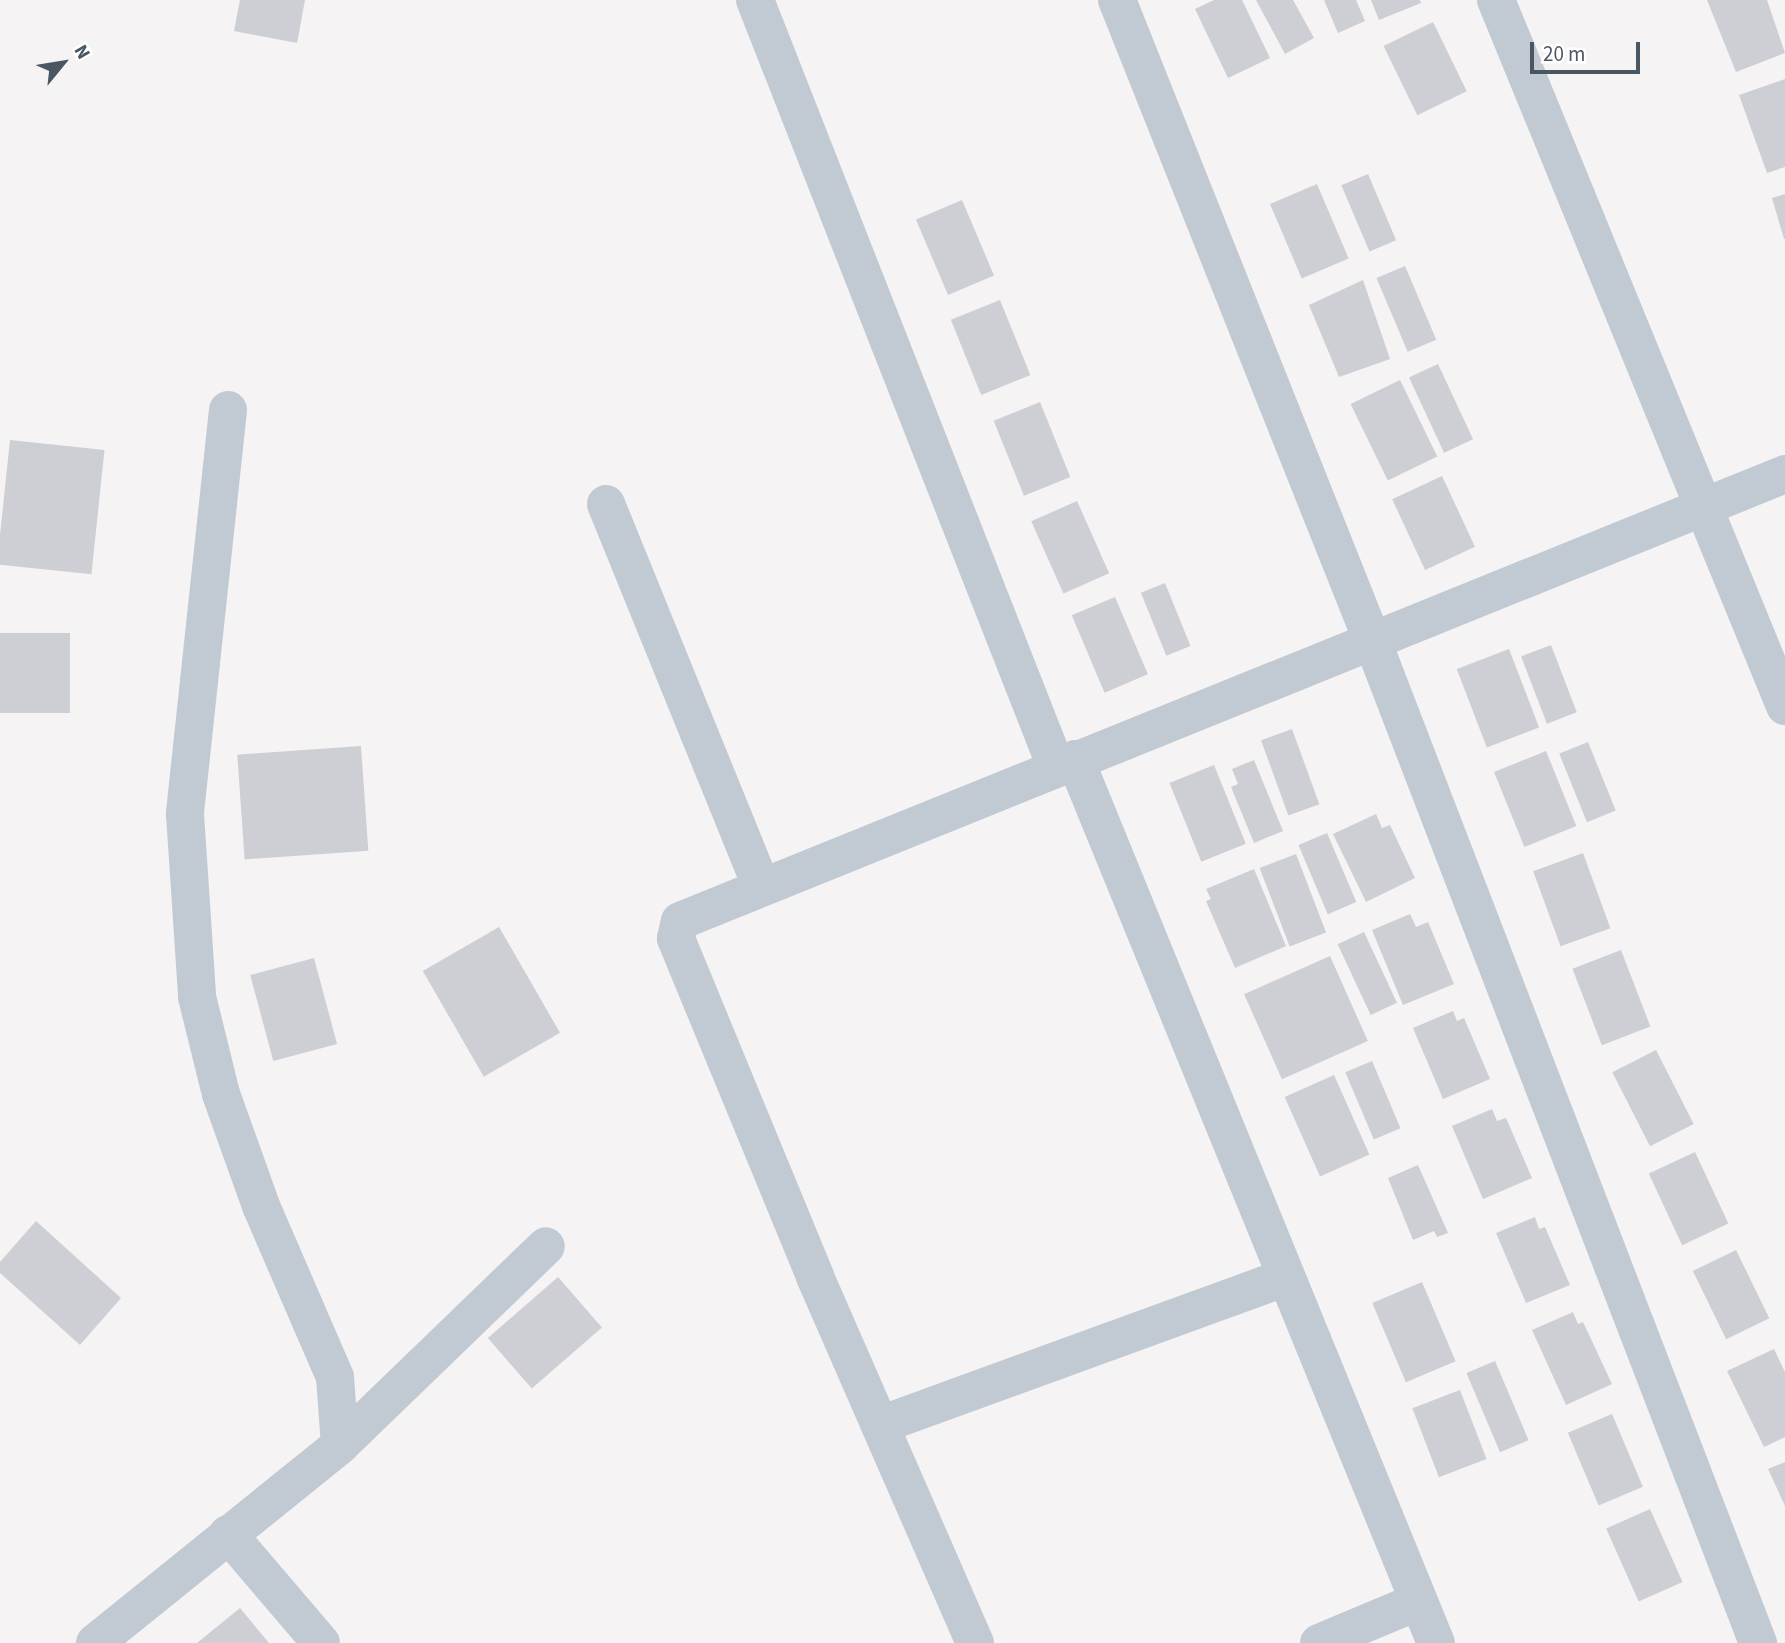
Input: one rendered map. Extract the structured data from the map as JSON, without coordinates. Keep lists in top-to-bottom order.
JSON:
{
  "scale_bar": "20 m",
  "north": "top right"
}
